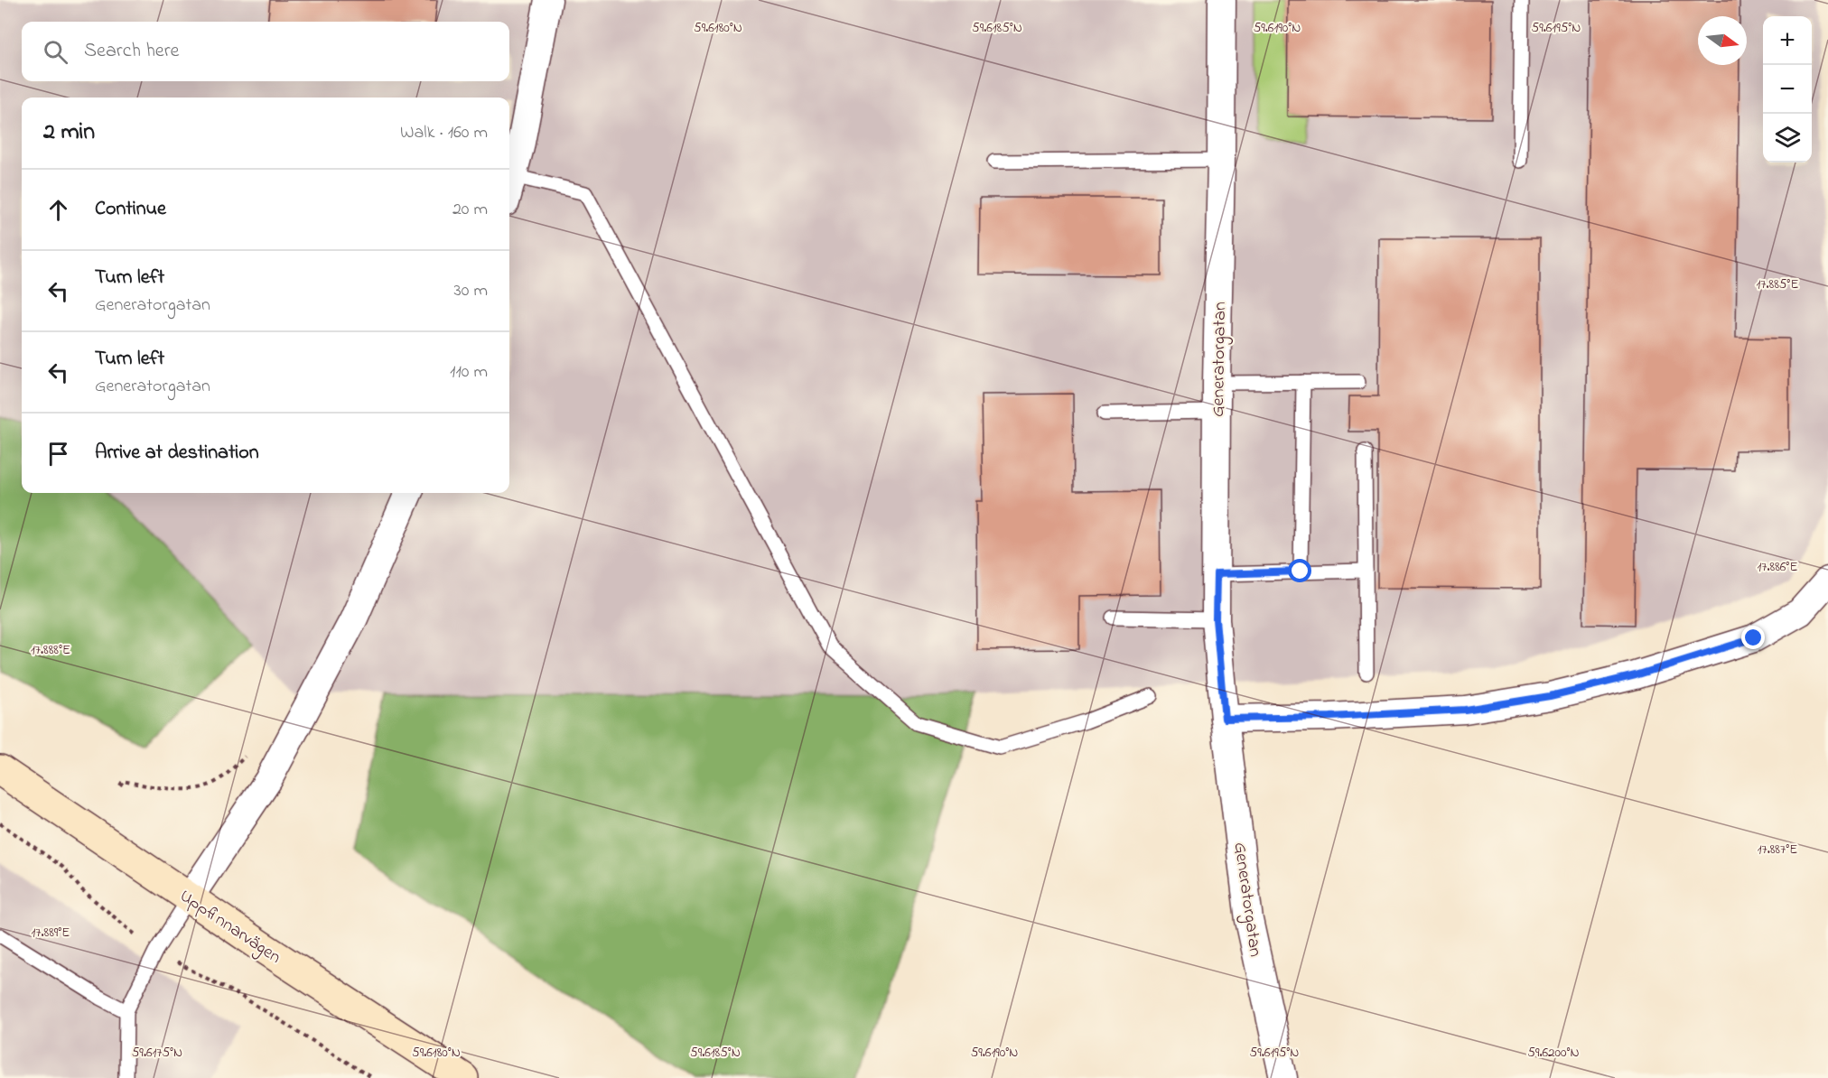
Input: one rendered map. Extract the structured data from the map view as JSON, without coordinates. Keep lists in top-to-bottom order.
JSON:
{
  "streets": {
    "street": ["Generatorgatan", "Uppfinnarvägen"]
  },
  "north": "right",
  "page": {
    "map_buttons": ["+", "−"],
    "search": "Search here",
    "heading": ["2 min", "Walk · 160 m"],
    "list": [
      ["Continue", "20 m"],
      ["Turn left", "Generatorgatan", "30 m"],
      ["Turn left", "Generatorgatan", "110 m"],
      "Arrive at destination"
    ]
  },
  "coordinates": [
    "59.6180°N",
    "59.6185°N",
    "59.6190°N",
    "59.6195°N",
    "17.885°E",
    "17.886°E",
    "17.888°E",
    "17.887°E",
    "17.889°E",
    "59.6175°N",
    "59.6200°N"
  ]
}
